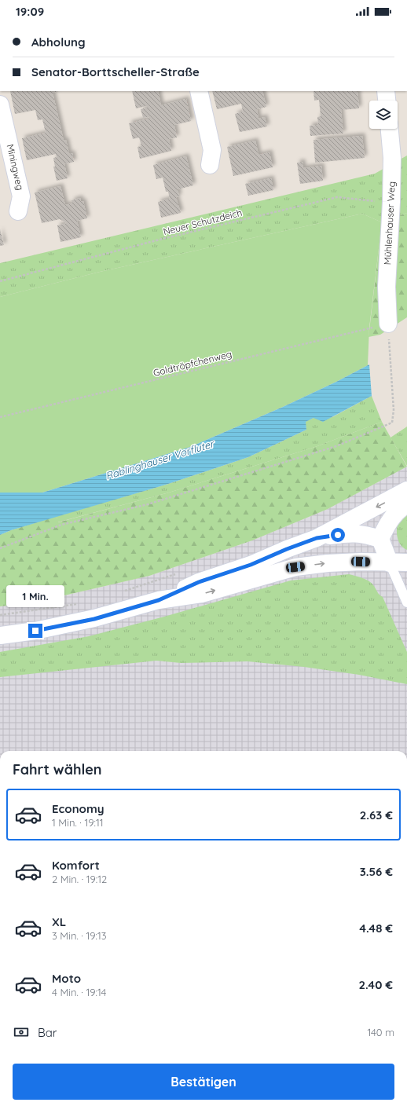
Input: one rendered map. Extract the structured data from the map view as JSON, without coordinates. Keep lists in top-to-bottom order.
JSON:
{
  "streets": {
    "street": ["Miningweg", "Mühlenhauser Weg"],
    "path": ["Neuer Schutzdeich", "Goldtröpfchenweg"]
  },
  "crossings": [
    ["Neuer Schutzdeich", "Mühlenhauser Weg"],
    ["Mühlenhauser Weg", "Goldtröpfchenweg"]
  ],
  "water": ["Rablinghauser Vorfluter"],
  "page": {
    "status": "19:09",
    "banner": ["Abholung", "Senator-Borttscheller-Straße"],
    "bubble": "1 Min.",
    "heading": "Fahrt wählen",
    "list": [
      {
        "name": "Economy",
        "note": "1 Min. · 19:11",
        "value": "2.63 €"
      },
      {
        "name": "Komfort",
        "note": "2 Min. · 19:12",
        "value": "3.56 €"
      },
      {
        "name": "XL",
        "note": "3 Min. · 19:13",
        "value": "4.48 €"
      },
      {
        "name": "Moto",
        "note": "4 Min. · 19:14",
        "value": "2.40 €"
      }
    ],
    "pay": ["Bar", "140 m"],
    "buttons": "Bestätigen"
  }
}
